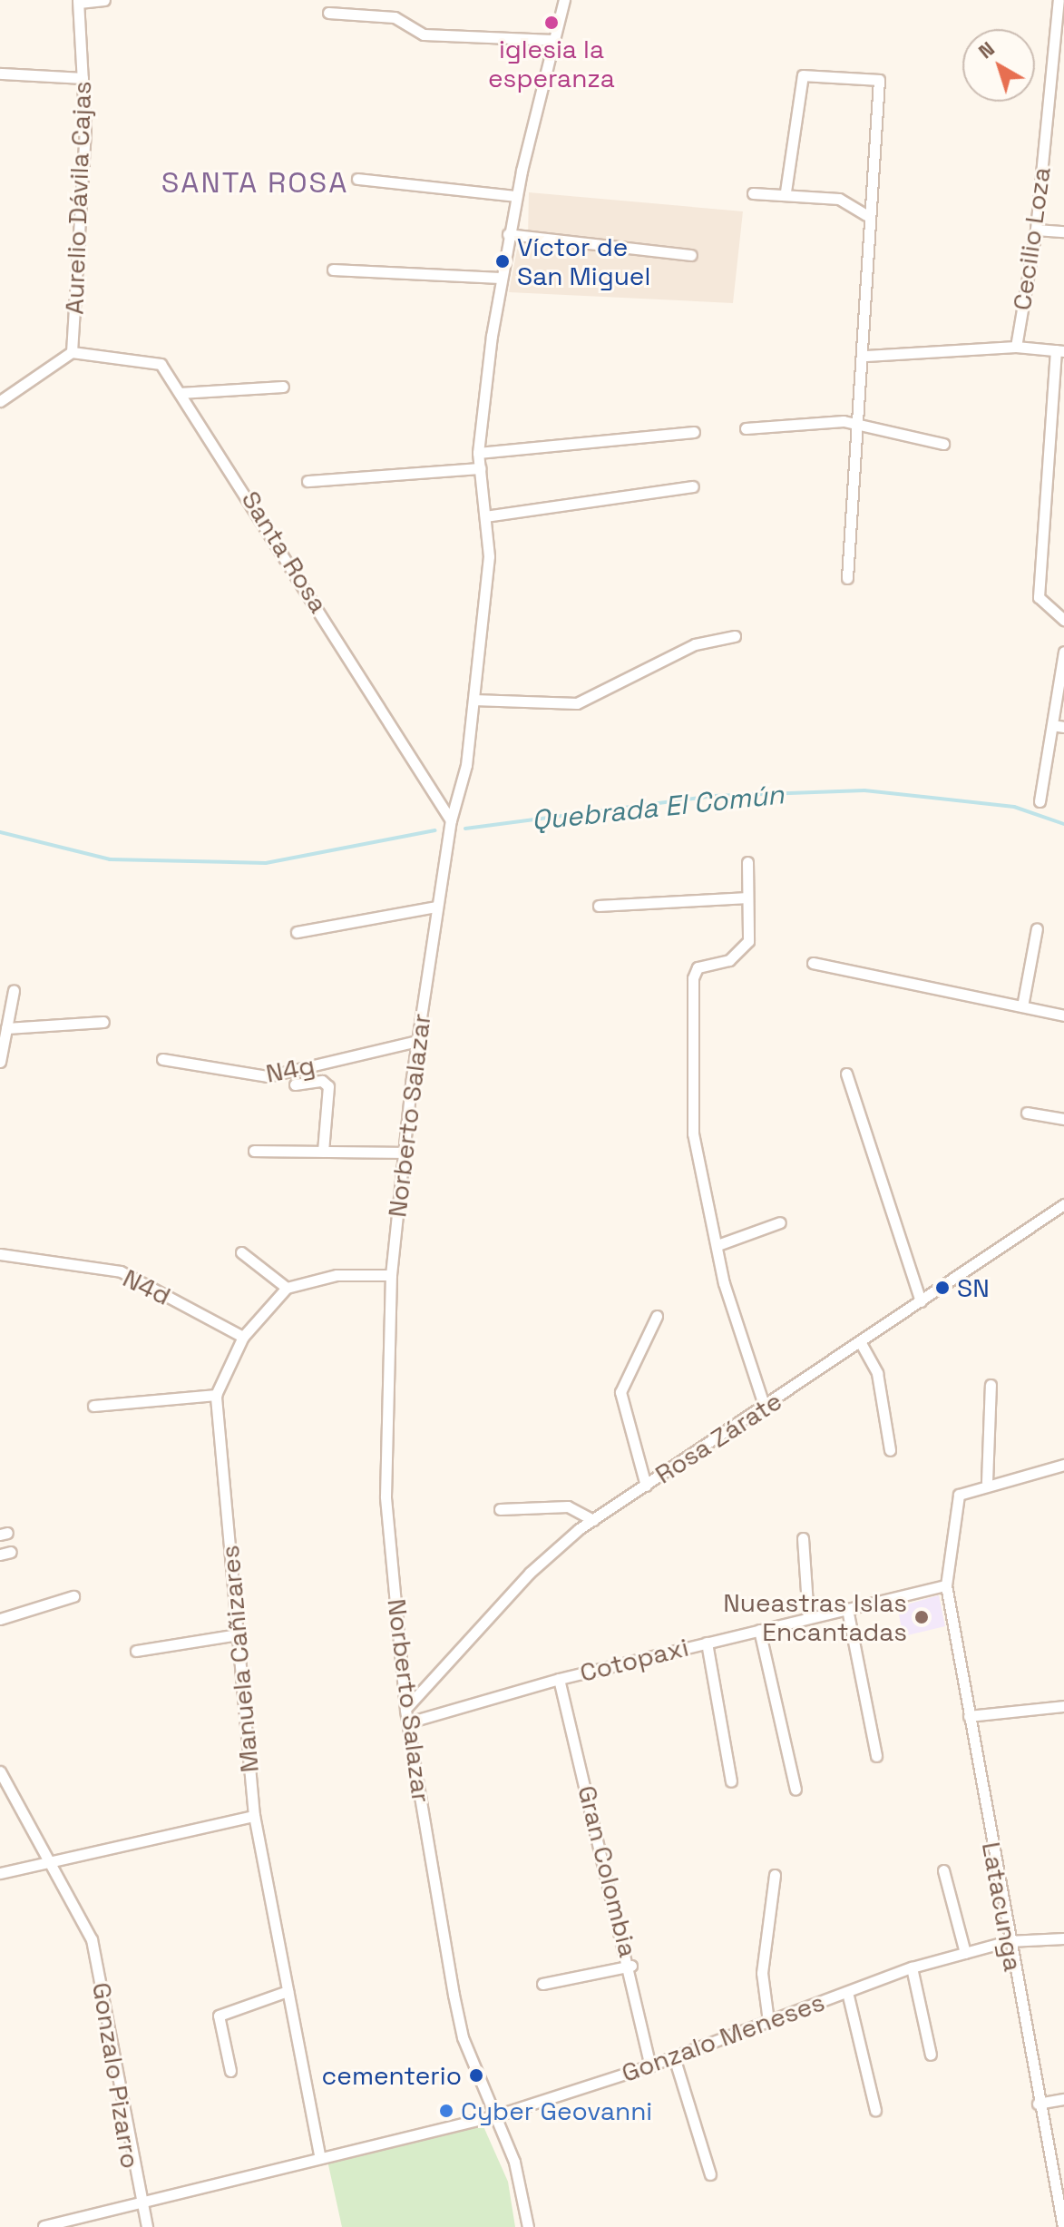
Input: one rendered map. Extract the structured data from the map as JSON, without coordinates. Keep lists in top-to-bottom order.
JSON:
{
  "streets": {
    "street": [
      "Aurelio Dávila Cajas",
      "Cecilio Loza",
      "Santa Rosa",
      "N4g",
      "Norberto Salazar",
      "N4d",
      "Rosa Zárate",
      "Manuela Cañizares",
      "Cotopaxi",
      "Gran Colombia",
      "Latacunga",
      "Gonzalo Meneses",
      "Gonzalo Pizarro"
    ]
  },
  "crossings": [
    ["Aurelio Dávila Cajas", "Santa Rosa"],
    ["Santa Rosa", "Norberto Salazar"],
    ["N4g", "Norberto Salazar"],
    ["Norberto Salazar", "Rosa Zárate"],
    ["Norberto Salazar", "Cotopaxi"],
    ["Norberto Salazar", "Gonzalo Meneses"],
    ["Manuela Cañizares", "Gonzalo Meneses"],
    ["Cotopaxi", "Gran Colombia"],
    ["Cotopaxi", "Latacunga"],
    ["Gran Colombia", "Gonzalo Meneses"],
    ["Latacunga", "Gonzalo Meneses"],
    ["Gonzalo Meneses", "Gonzalo Pizarro"]
  ],
  "districts": ["SANTA ROSA"],
  "water": ["Quebrada El Común"],
  "places": [
    "iglesia la esperanza",
    "Víctor de San Miguel",
    "SN",
    "Nueastras Islas Encantadas",
    "cementerio",
    "Cyber Geovanni"
  ],
  "north": "top left"
}
